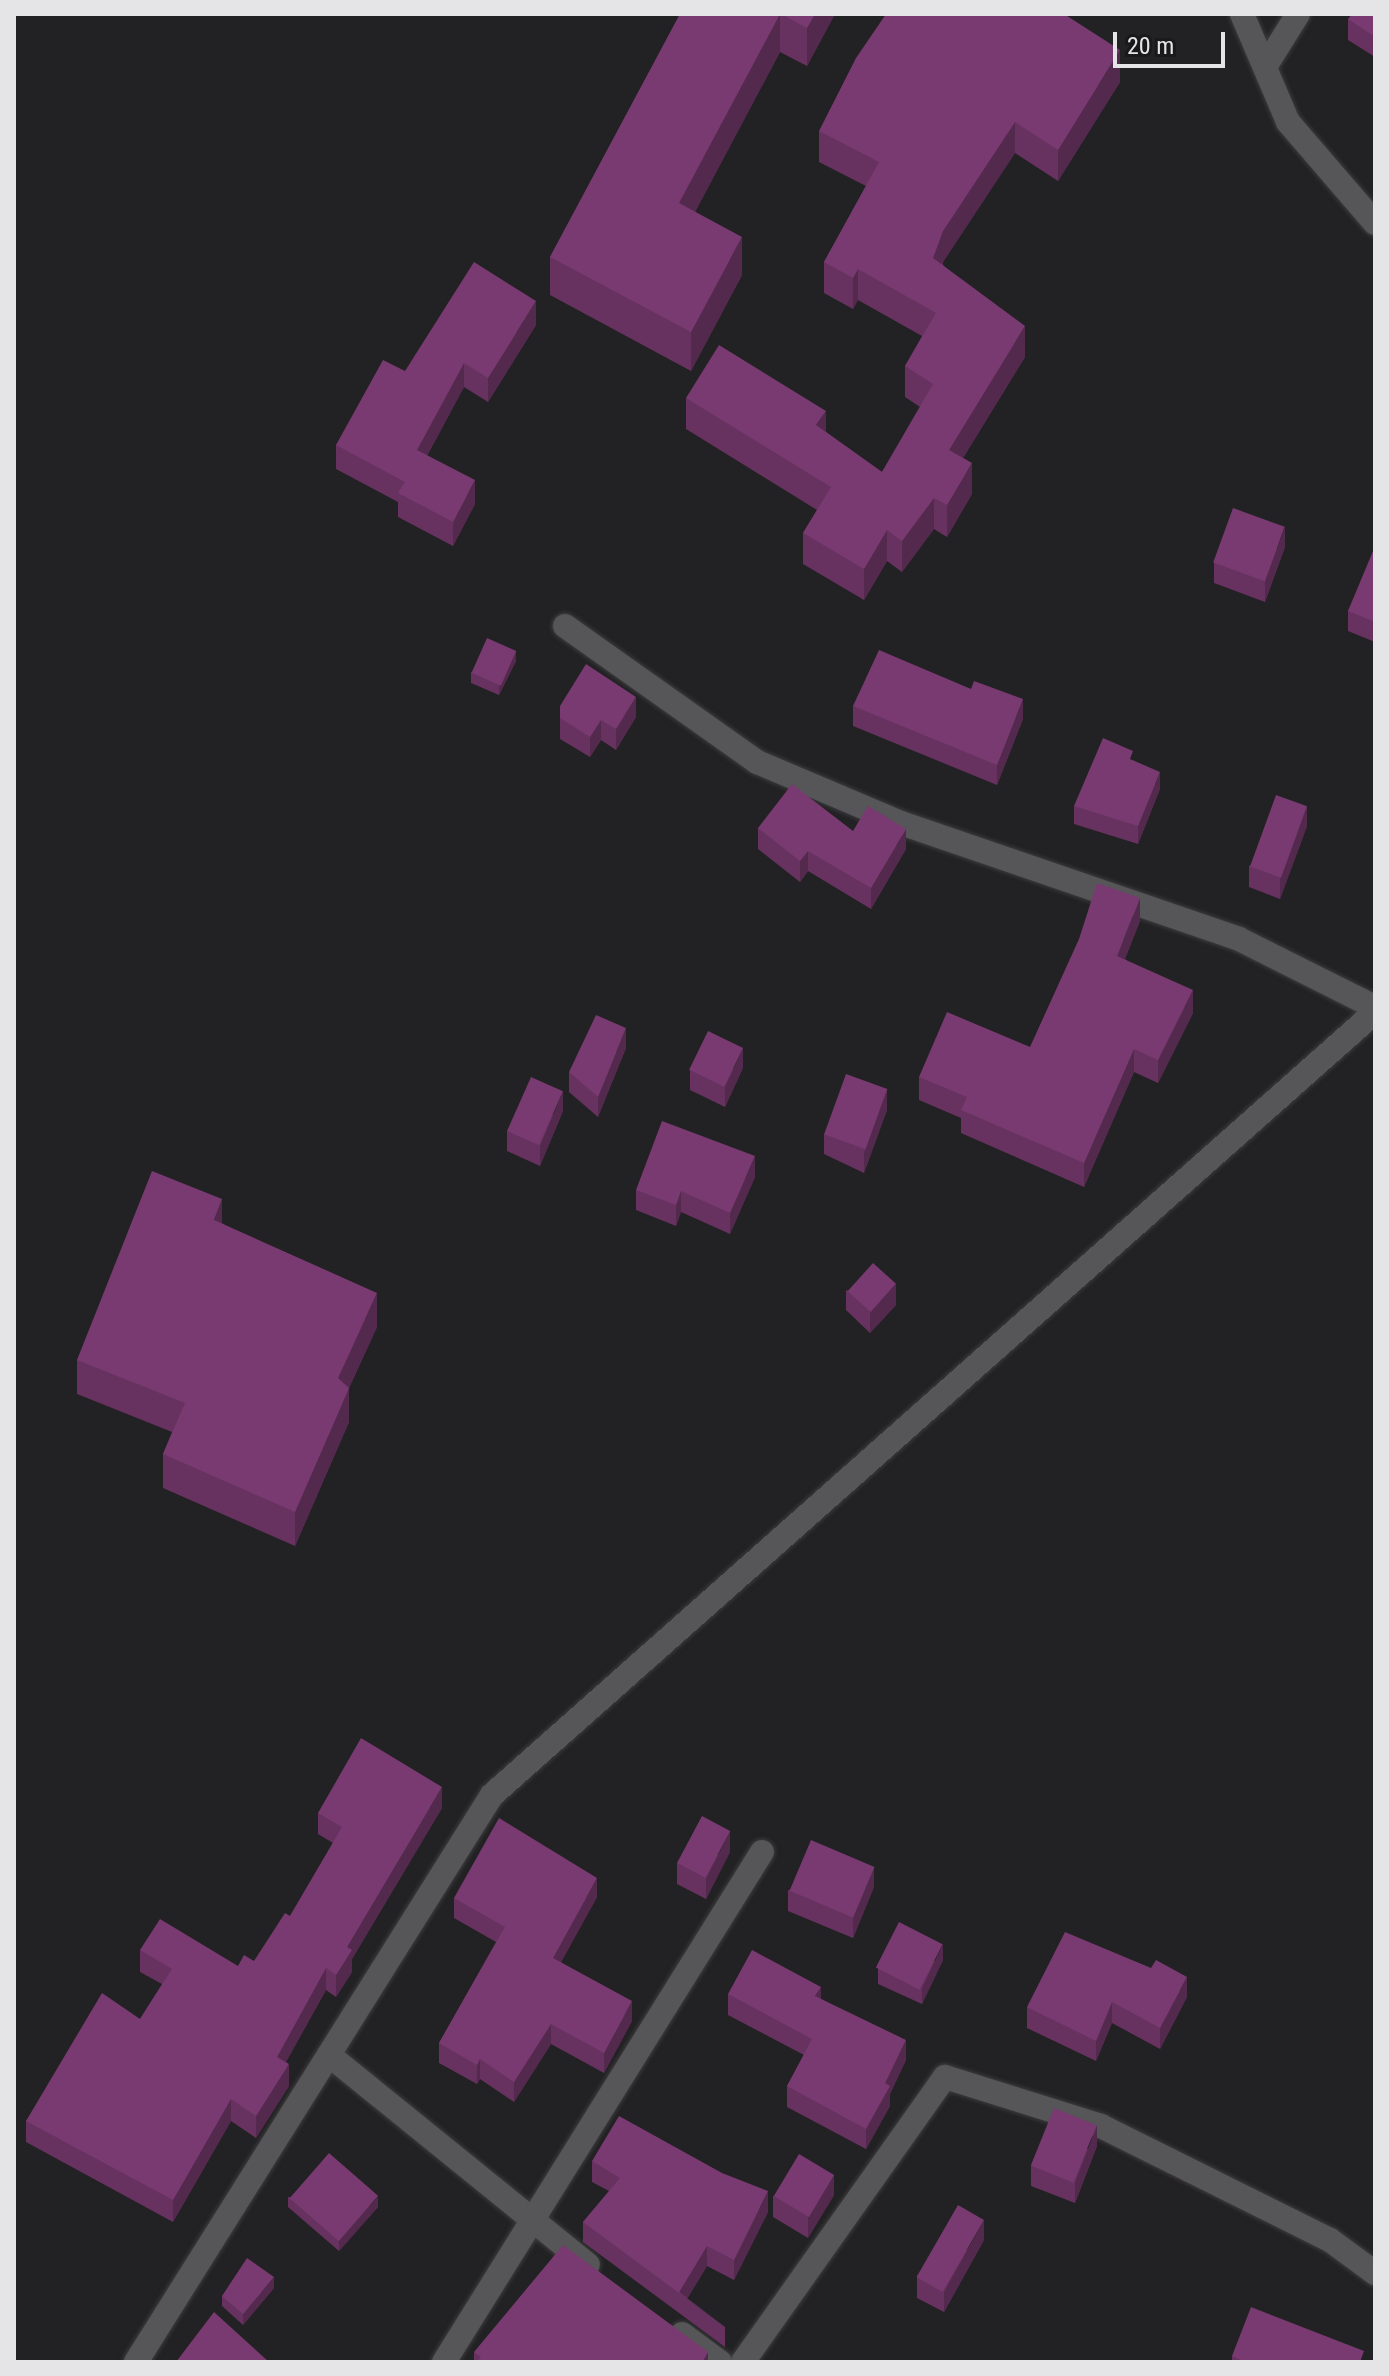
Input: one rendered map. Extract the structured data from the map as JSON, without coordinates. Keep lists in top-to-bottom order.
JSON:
{
  "scale_bar": "20 m"
}
